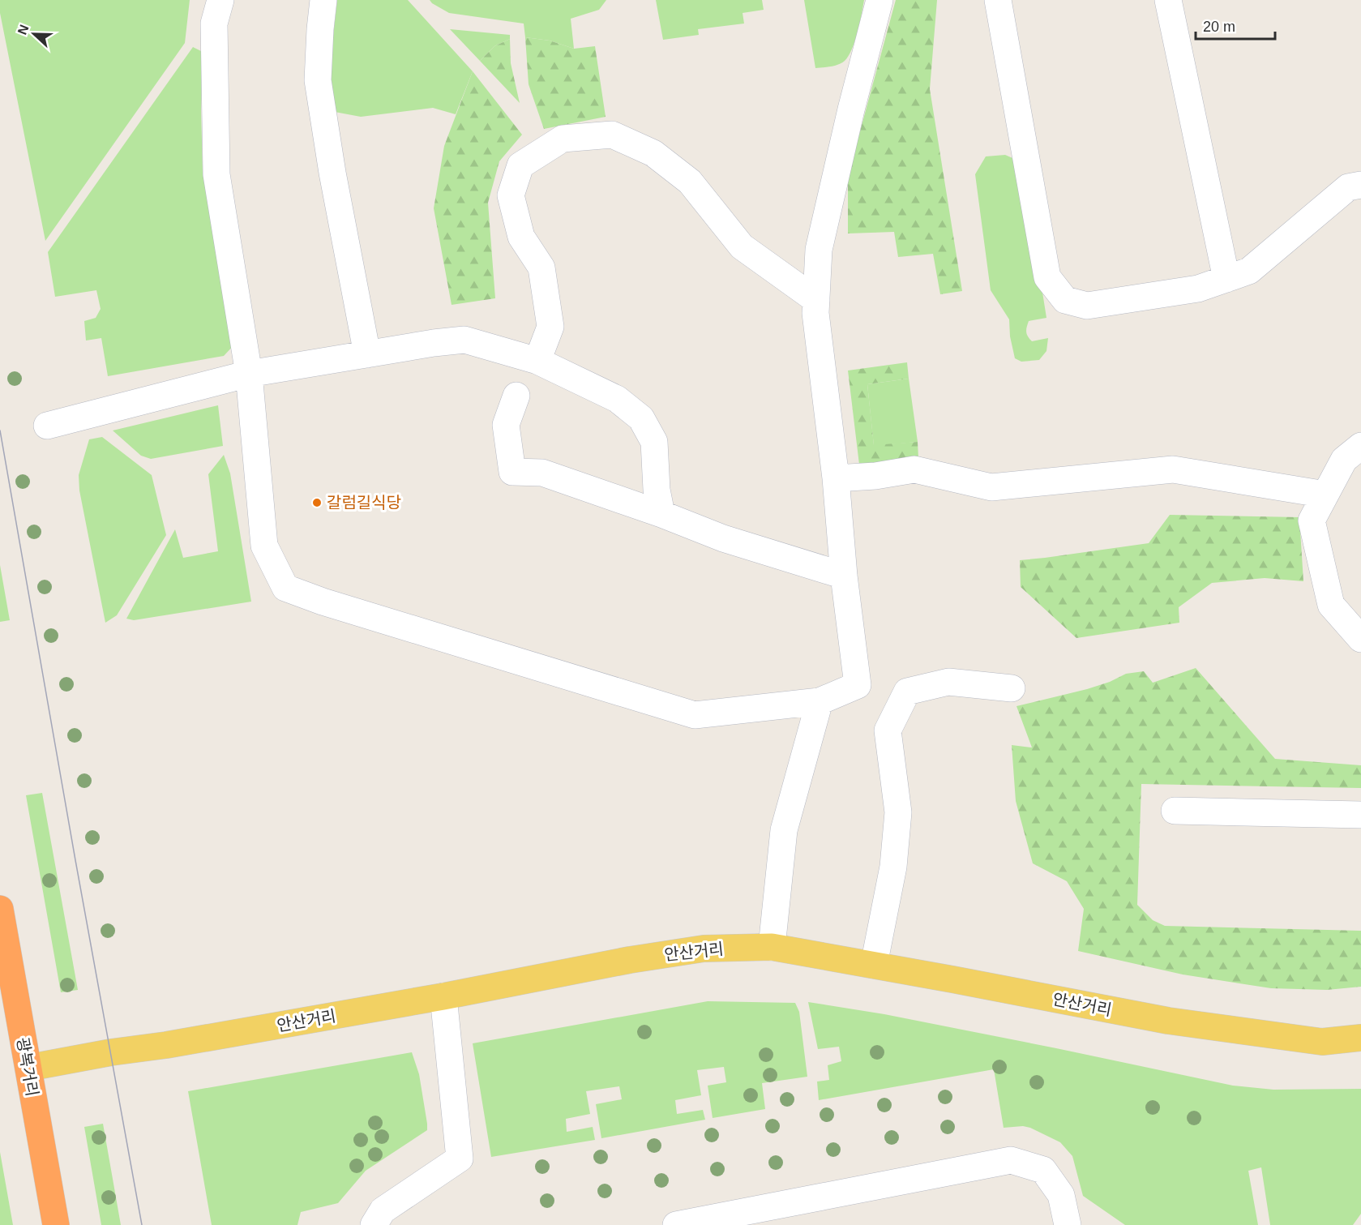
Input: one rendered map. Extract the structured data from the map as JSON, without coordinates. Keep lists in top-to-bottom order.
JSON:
{
  "streets": {
    "highway": ["광복거리"],
    "main road": ["안산거리"]
  },
  "crossings": [
    ["안산거리", "광복거리"]
  ],
  "places": ["갈럼길식당"],
  "scale_bar": "20 m",
  "north": "left"
}
